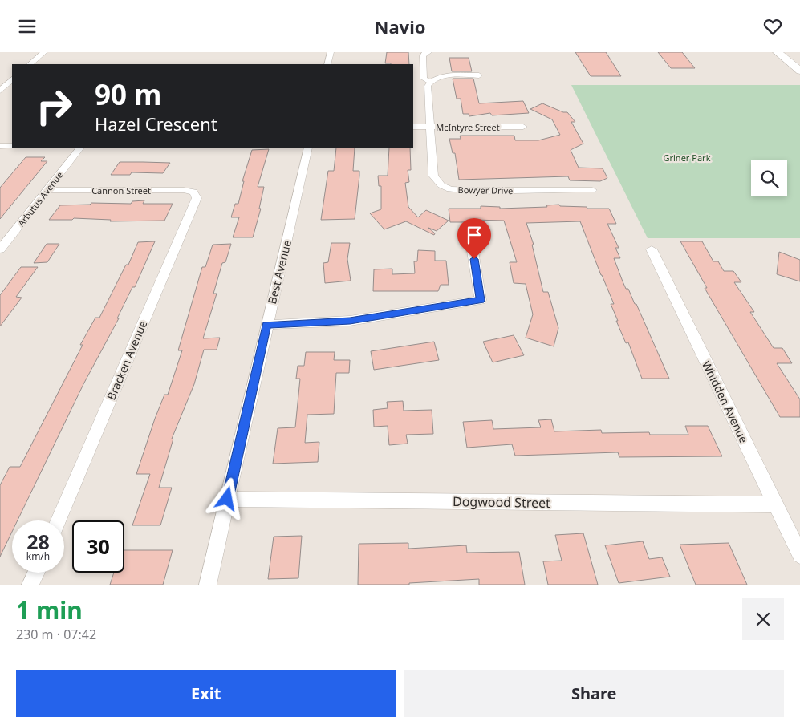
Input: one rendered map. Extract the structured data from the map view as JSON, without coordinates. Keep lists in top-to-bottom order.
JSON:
{
  "streets": {
    "street": [
      "McIntyre Street",
      "Cannon Street",
      "Bowyer Drive",
      "Arbutus Avenue",
      "Best Avenue",
      "Bracken Avenue",
      "Whidden Avenue",
      "Dogwood Street"
    ]
  },
  "crossings": [
    ["McIntyre Street", "Bowyer Drive"],
    ["Cannon Street", "Arbutus Avenue"],
    ["Cannon Street", "Bracken Avenue"],
    ["Best Avenue", "Dogwood Street"],
    ["Whidden Avenue", "Dogwood Street"]
  ],
  "parks": ["Griner Park"],
  "page": {
    "header": "Navio",
    "turn": ["90 m", "Hazel Crescent"],
    "speed": "28 km/h",
    "limit": "30",
    "heading": ["1 min", "230 m · 07:42"],
    "buttons": ["Exit", "Share"]
  }
}
